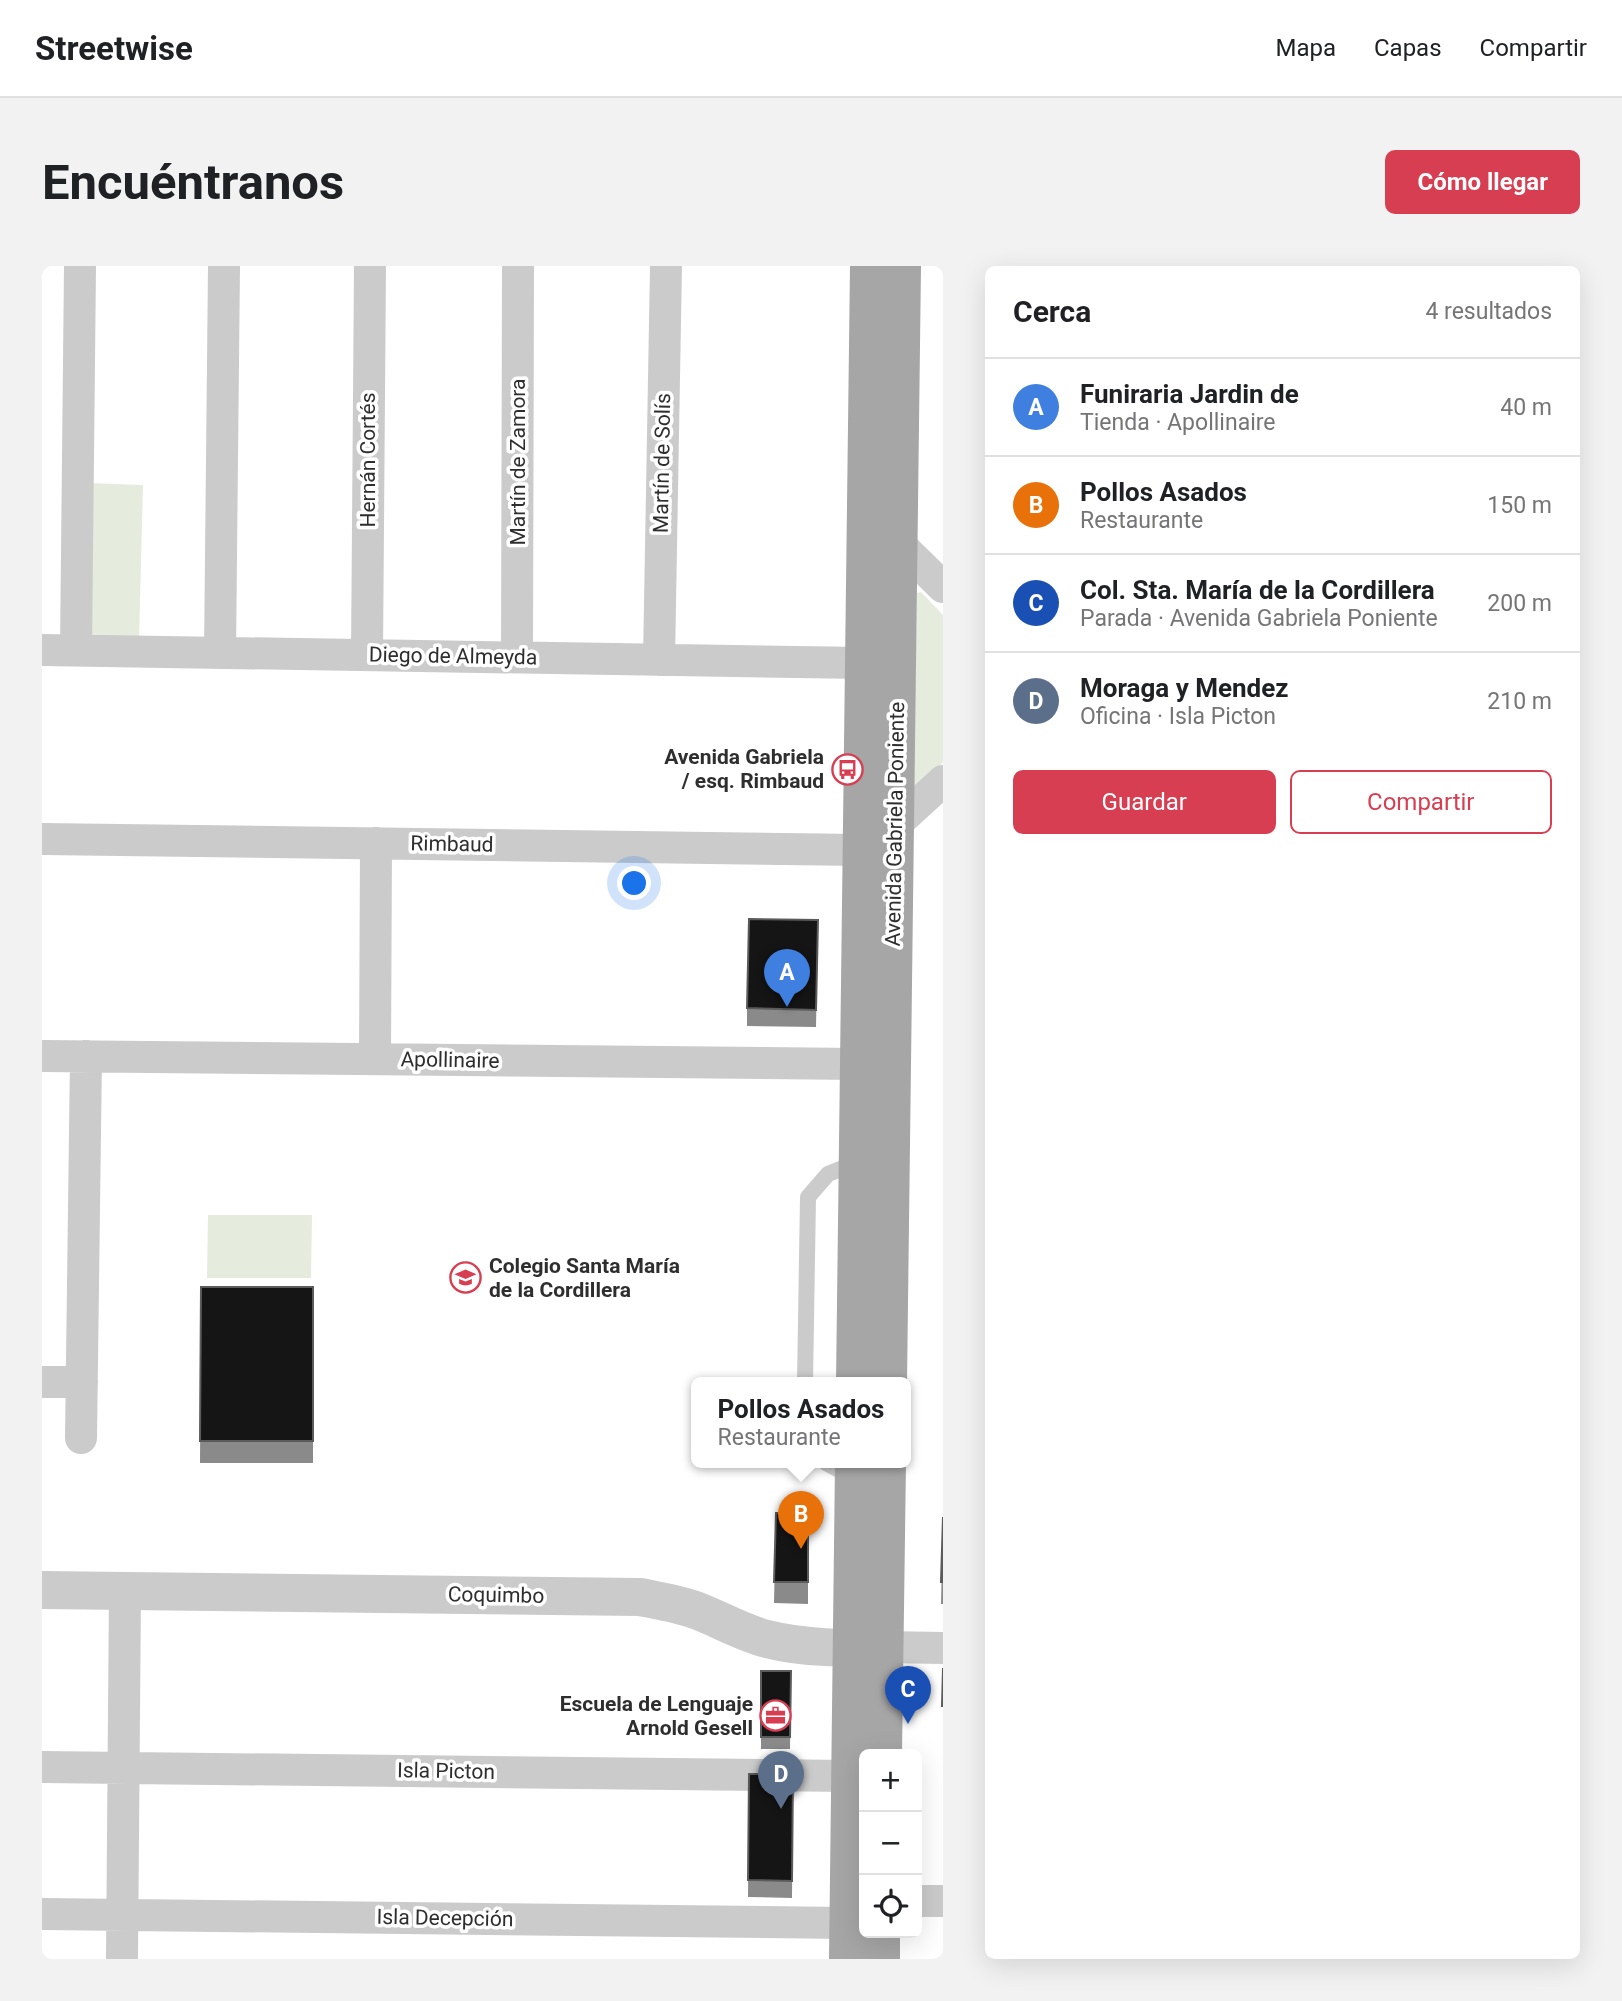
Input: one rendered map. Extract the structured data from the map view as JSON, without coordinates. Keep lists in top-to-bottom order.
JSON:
{
  "streets": {
    "main road": ["Avenida Gabriela Poniente"],
    "street": [
      "Hernán Cortés",
      "Martín de Zamora",
      "Martín de Solís",
      "Diego de Almeyda",
      "Rimbaud",
      "Apollinaire",
      "Coquimbo",
      "Isla Picton",
      "Isla Decepción"
    ]
  },
  "crossings": [
    ["Hernán Cortés", "Diego de Almeyda"],
    ["Martín de Zamora", "Diego de Almeyda"],
    ["Martín de Solís", "Diego de Almeyda"],
    ["Diego de Almeyda", "Avenida Gabriela Poniente"],
    ["Avenida Gabriela Poniente", "Rimbaud"],
    ["Avenida Gabriela Poniente", "Apollinaire"]
  ],
  "places": {
    "bus stop": ["Avenida Gabriela / esq. Rimbaud"],
    "school or university": ["Colegio Santa María de la Cordillera"],
    "office": ["Escuela de Lenguaje Arnold Gesell"]
  },
  "page": {
    "header": "Streetwise",
    "nav": ["Mapa", "Capas", "Compartir"],
    "buttons": [
      "Cómo llegar",
      ["Guardar", "Compartir"]
    ],
    "title": "Encuéntranos",
    "heading": ["Cerca", "4 resultados"],
    "list": [
      {
        "mark": "A",
        "name": "Funiraria Jardin de",
        "note": "Tienda · Apollinaire",
        "value": "40 m"
      },
      {
        "mark": "B",
        "name": "Pollos Asados",
        "note": "Restaurante",
        "value": "150 m"
      },
      {
        "mark": "C",
        "name": "Col. Sta. María de la Cordillera",
        "note": "Parada · Avenida Gabriela Poniente",
        "value": "200 m"
      },
      {
        "mark": "D",
        "name": "Moraga y Mendez",
        "note": "Oficina · Isla Picton",
        "value": "210 m"
      }
    ],
    "pins": [
      "A",
      "B",
      "C",
      "D"
    ],
    "popup": ["Pollos Asados", "Restaurante"],
    "map_buttons": ["+", "−"]
  }
}
